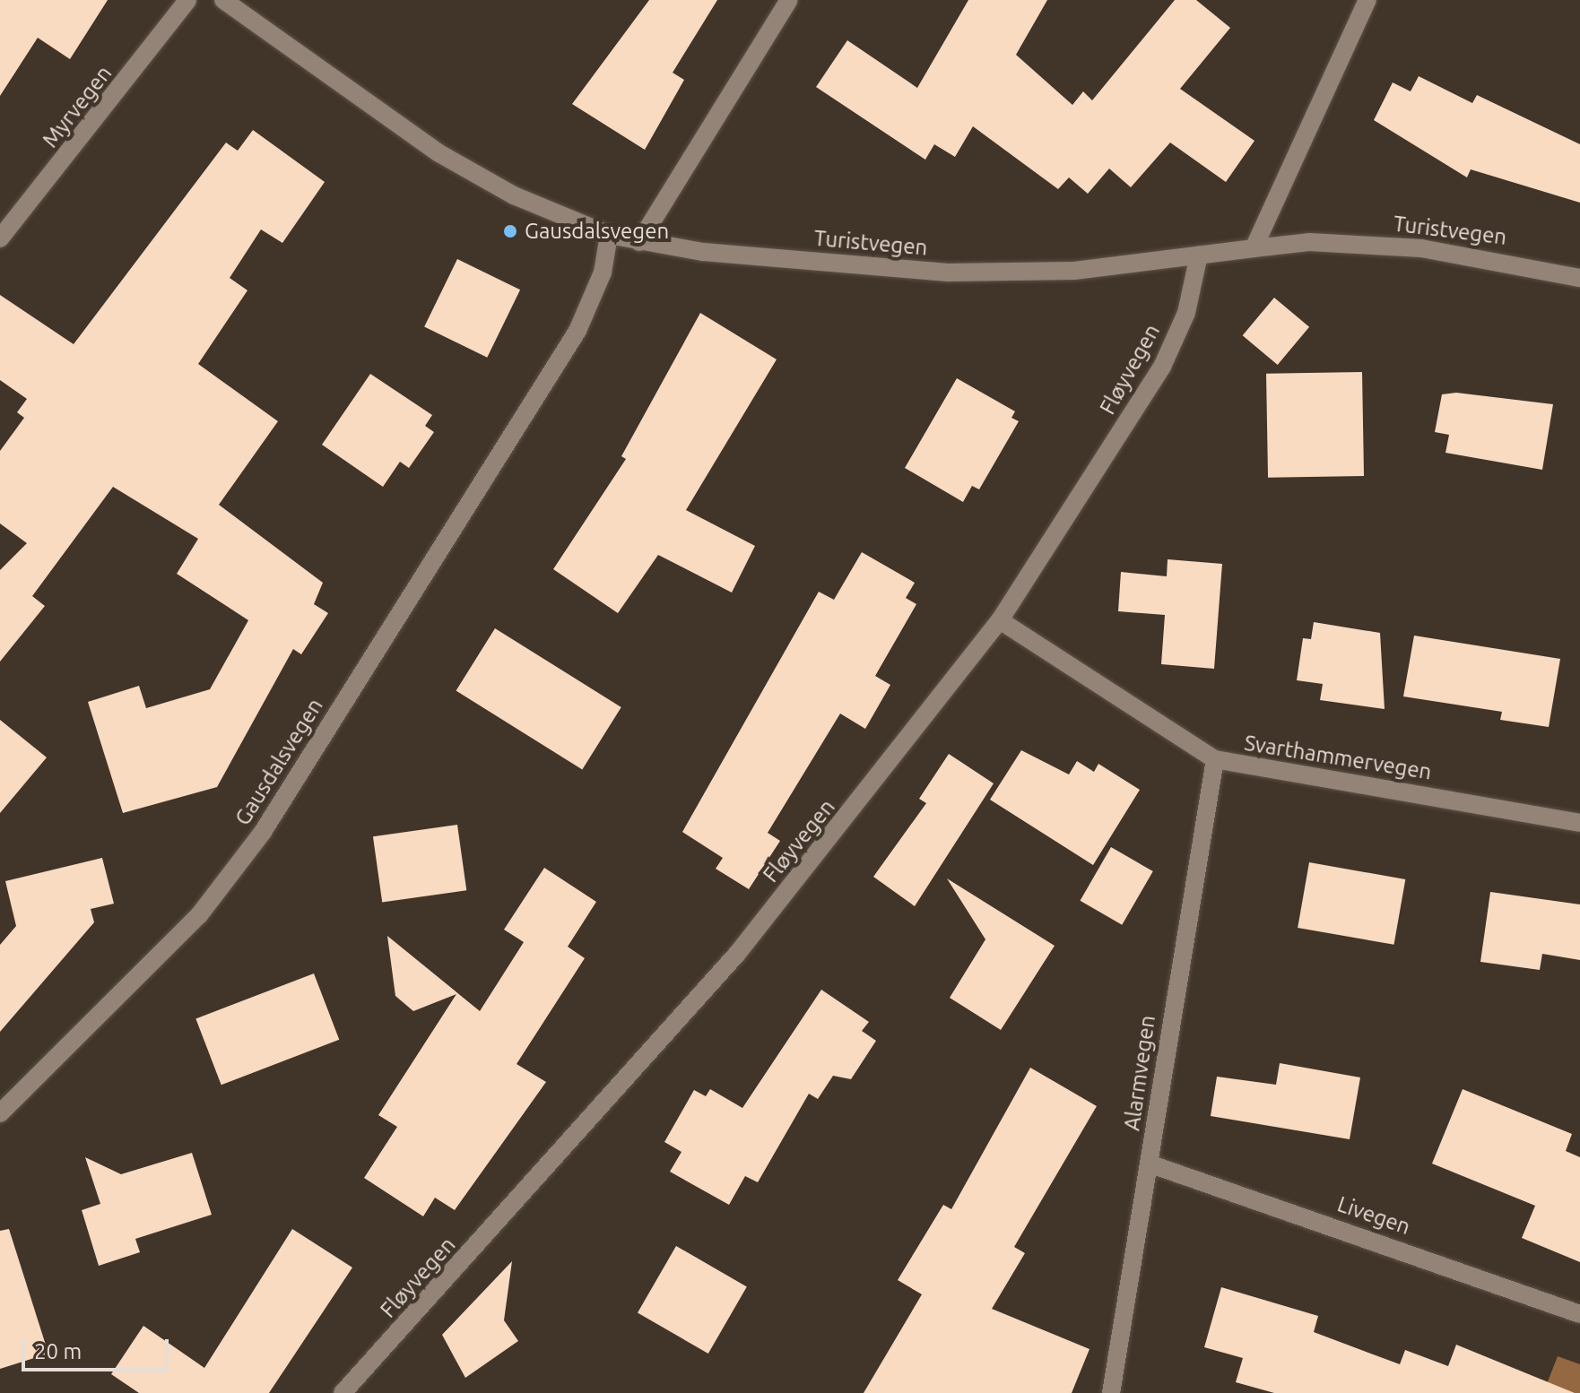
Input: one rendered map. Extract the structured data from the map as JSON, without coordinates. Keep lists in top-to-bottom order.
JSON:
{
  "streets": {
    "street": [
      "Myrvegen",
      "Turistvegen",
      "Fløyvegen",
      "Svarthammervegen",
      "Gausdalsvegen",
      "Alarmvegen",
      "Livegen"
    ]
  },
  "crossings": [
    ["Turistvegen", "Fløyvegen"],
    ["Turistvegen", "Gausdalsvegen"],
    ["Fløyvegen", "Svarthammervegen"],
    ["Svarthammervegen", "Alarmvegen"],
    ["Alarmvegen", "Livegen"]
  ],
  "places": ["Gausdalsvegen"],
  "scale_bar": "20 m"
}
